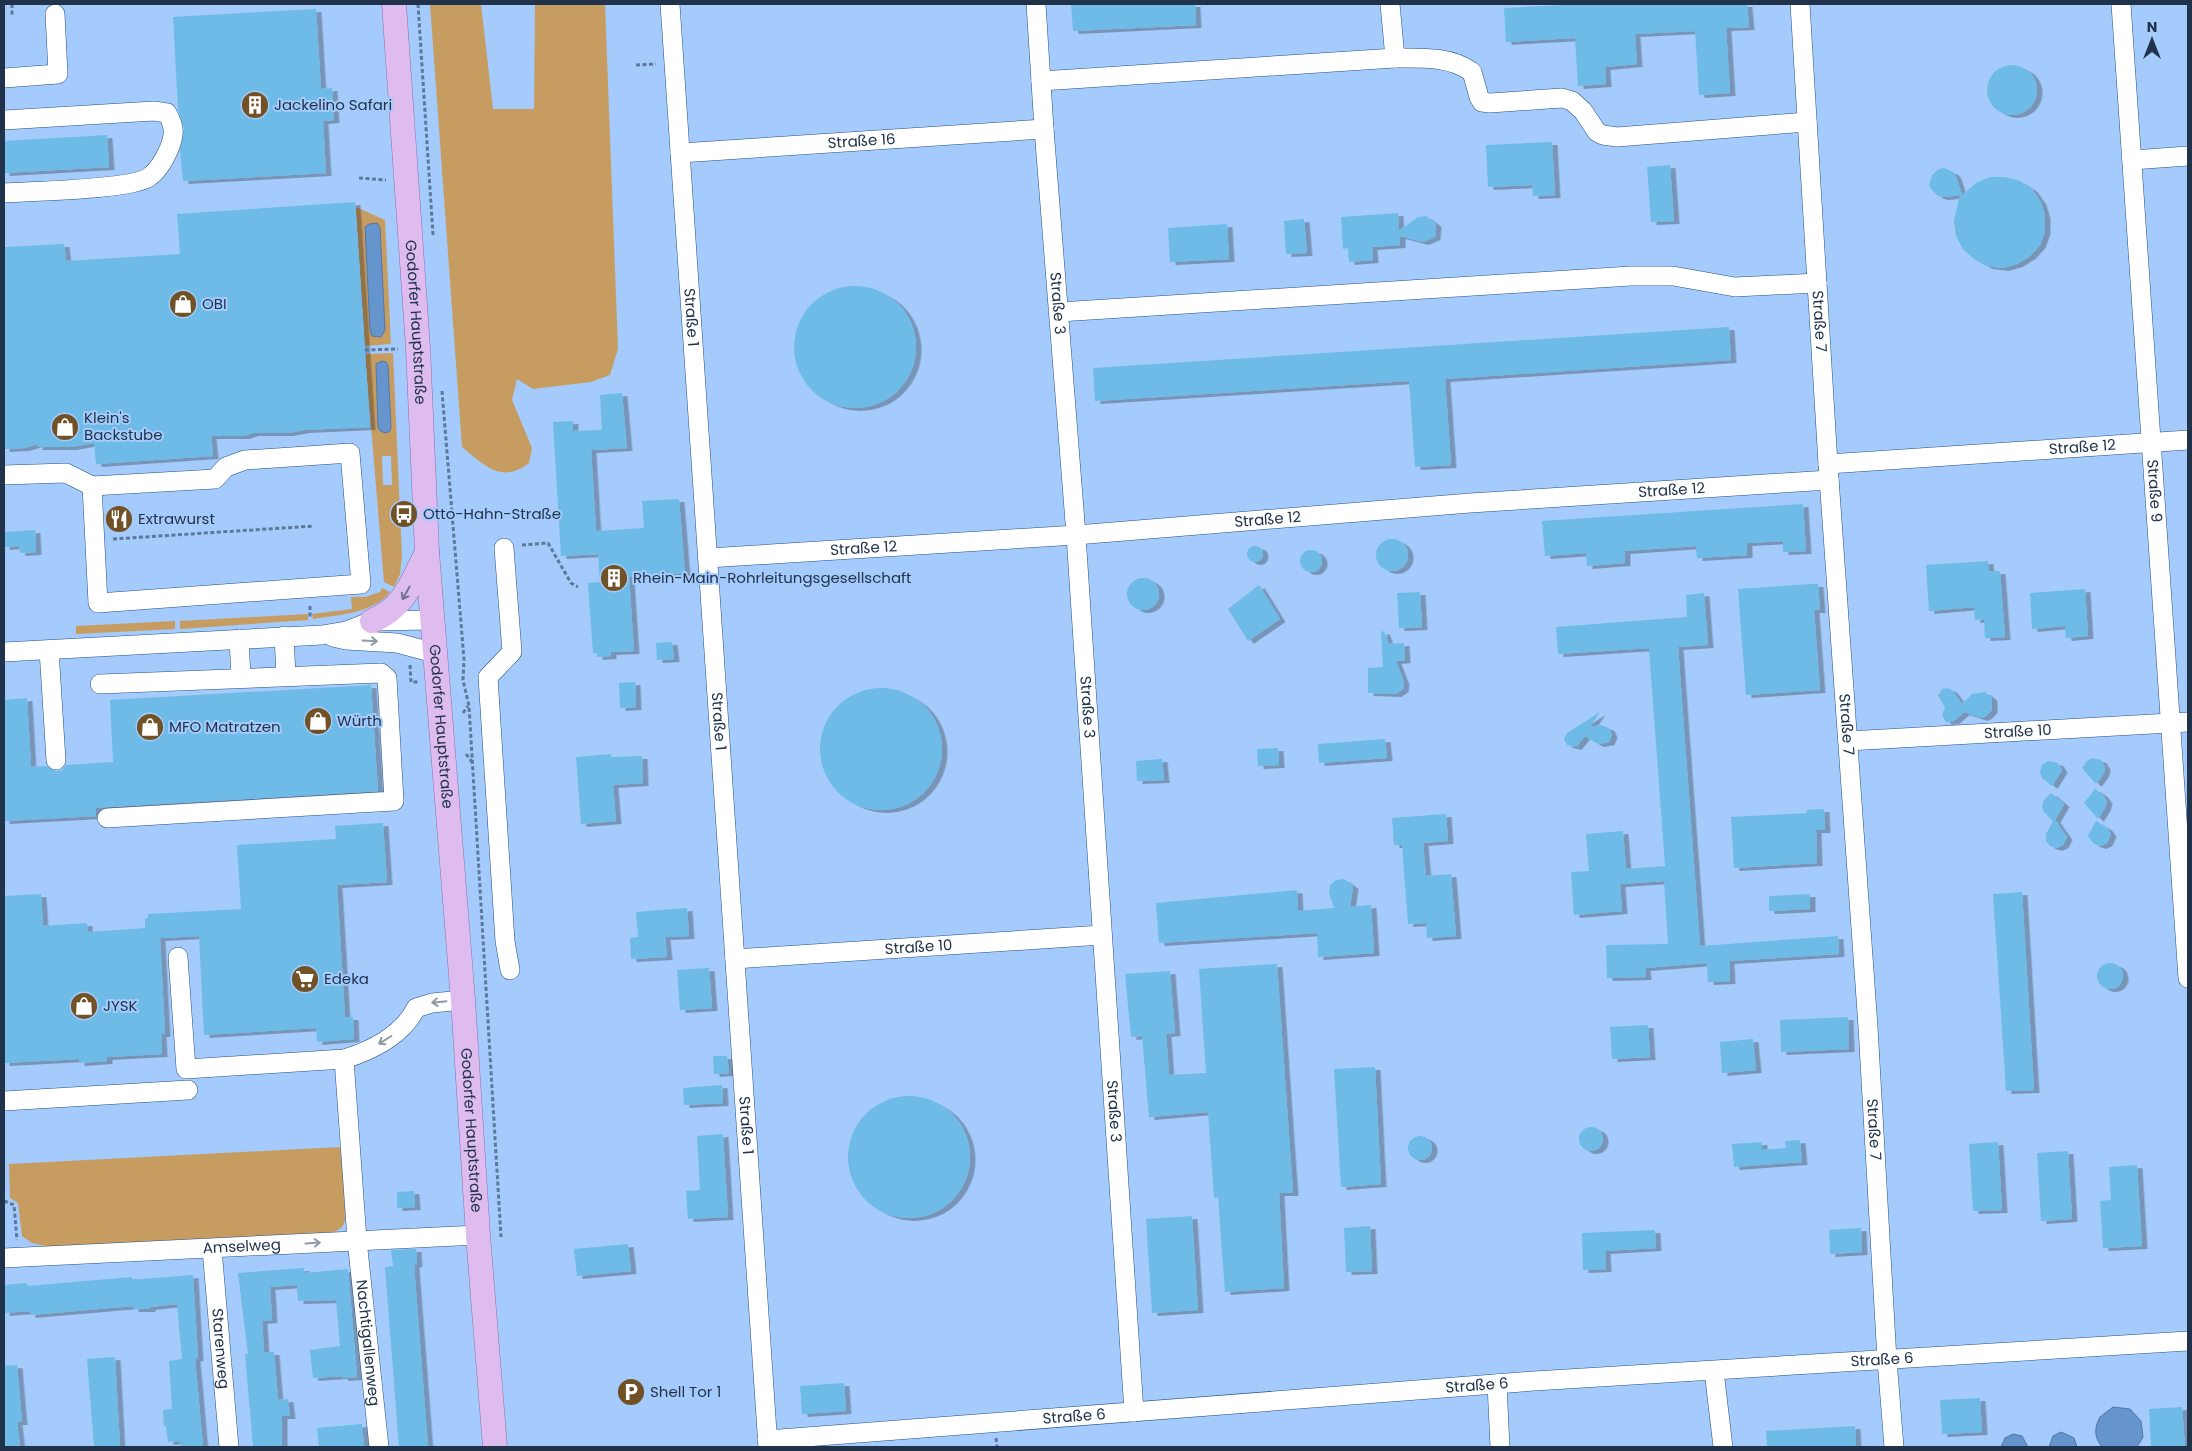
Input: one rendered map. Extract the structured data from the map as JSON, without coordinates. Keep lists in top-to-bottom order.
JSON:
{
  "streets": {
    "main road": ["Godorfer Hauptstraße"],
    "street": [
      "Straße 16",
      "Straße 3",
      "Straße 1",
      "Straße 7",
      "Straße 12",
      "Straße 9",
      "Straße 10",
      "Amselweg",
      "Nachtigallenweg",
      "Starenweg",
      "Straße 6"
    ]
  },
  "crossings": [
    ["Straße 16", "Straße 3"],
    ["Straße 16", "Straße 1"],
    ["Straße 3", "Straße 12"],
    ["Straße 3", "Straße 10"],
    ["Straße 3", "Straße 6"],
    ["Straße 1", "Straße 12"],
    ["Straße 1", "Straße 10"],
    ["Straße 1", "Straße 6"],
    ["Straße 7", "Straße 12"],
    ["Straße 7", "Straße 10"],
    ["Straße 7", "Straße 6"],
    ["Godorfer Hauptstraße", "Amselweg"],
    ["Straße 12", "Straße 9"],
    ["Straße 9", "Straße 10"],
    ["Amselweg", "Nachtigallenweg"],
    ["Amselweg", "Starenweg"]
  ],
  "places": {
    "building": ["Jackelino Safari", "Rhein-Main-Rohrleitungsgesellschaft"],
    "shop": [
      "OBI",
      "Klein's Backstube",
      "Würth",
      "MFO Matratzen",
      "JYSK"
    ],
    "bus stop": ["Otto-Hahn-Straße"],
    "restaurant": ["Extrawurst"],
    "supermarket": ["Edeka"],
    "parking": ["Shell Tor 1"]
  },
  "north": "top"
}
